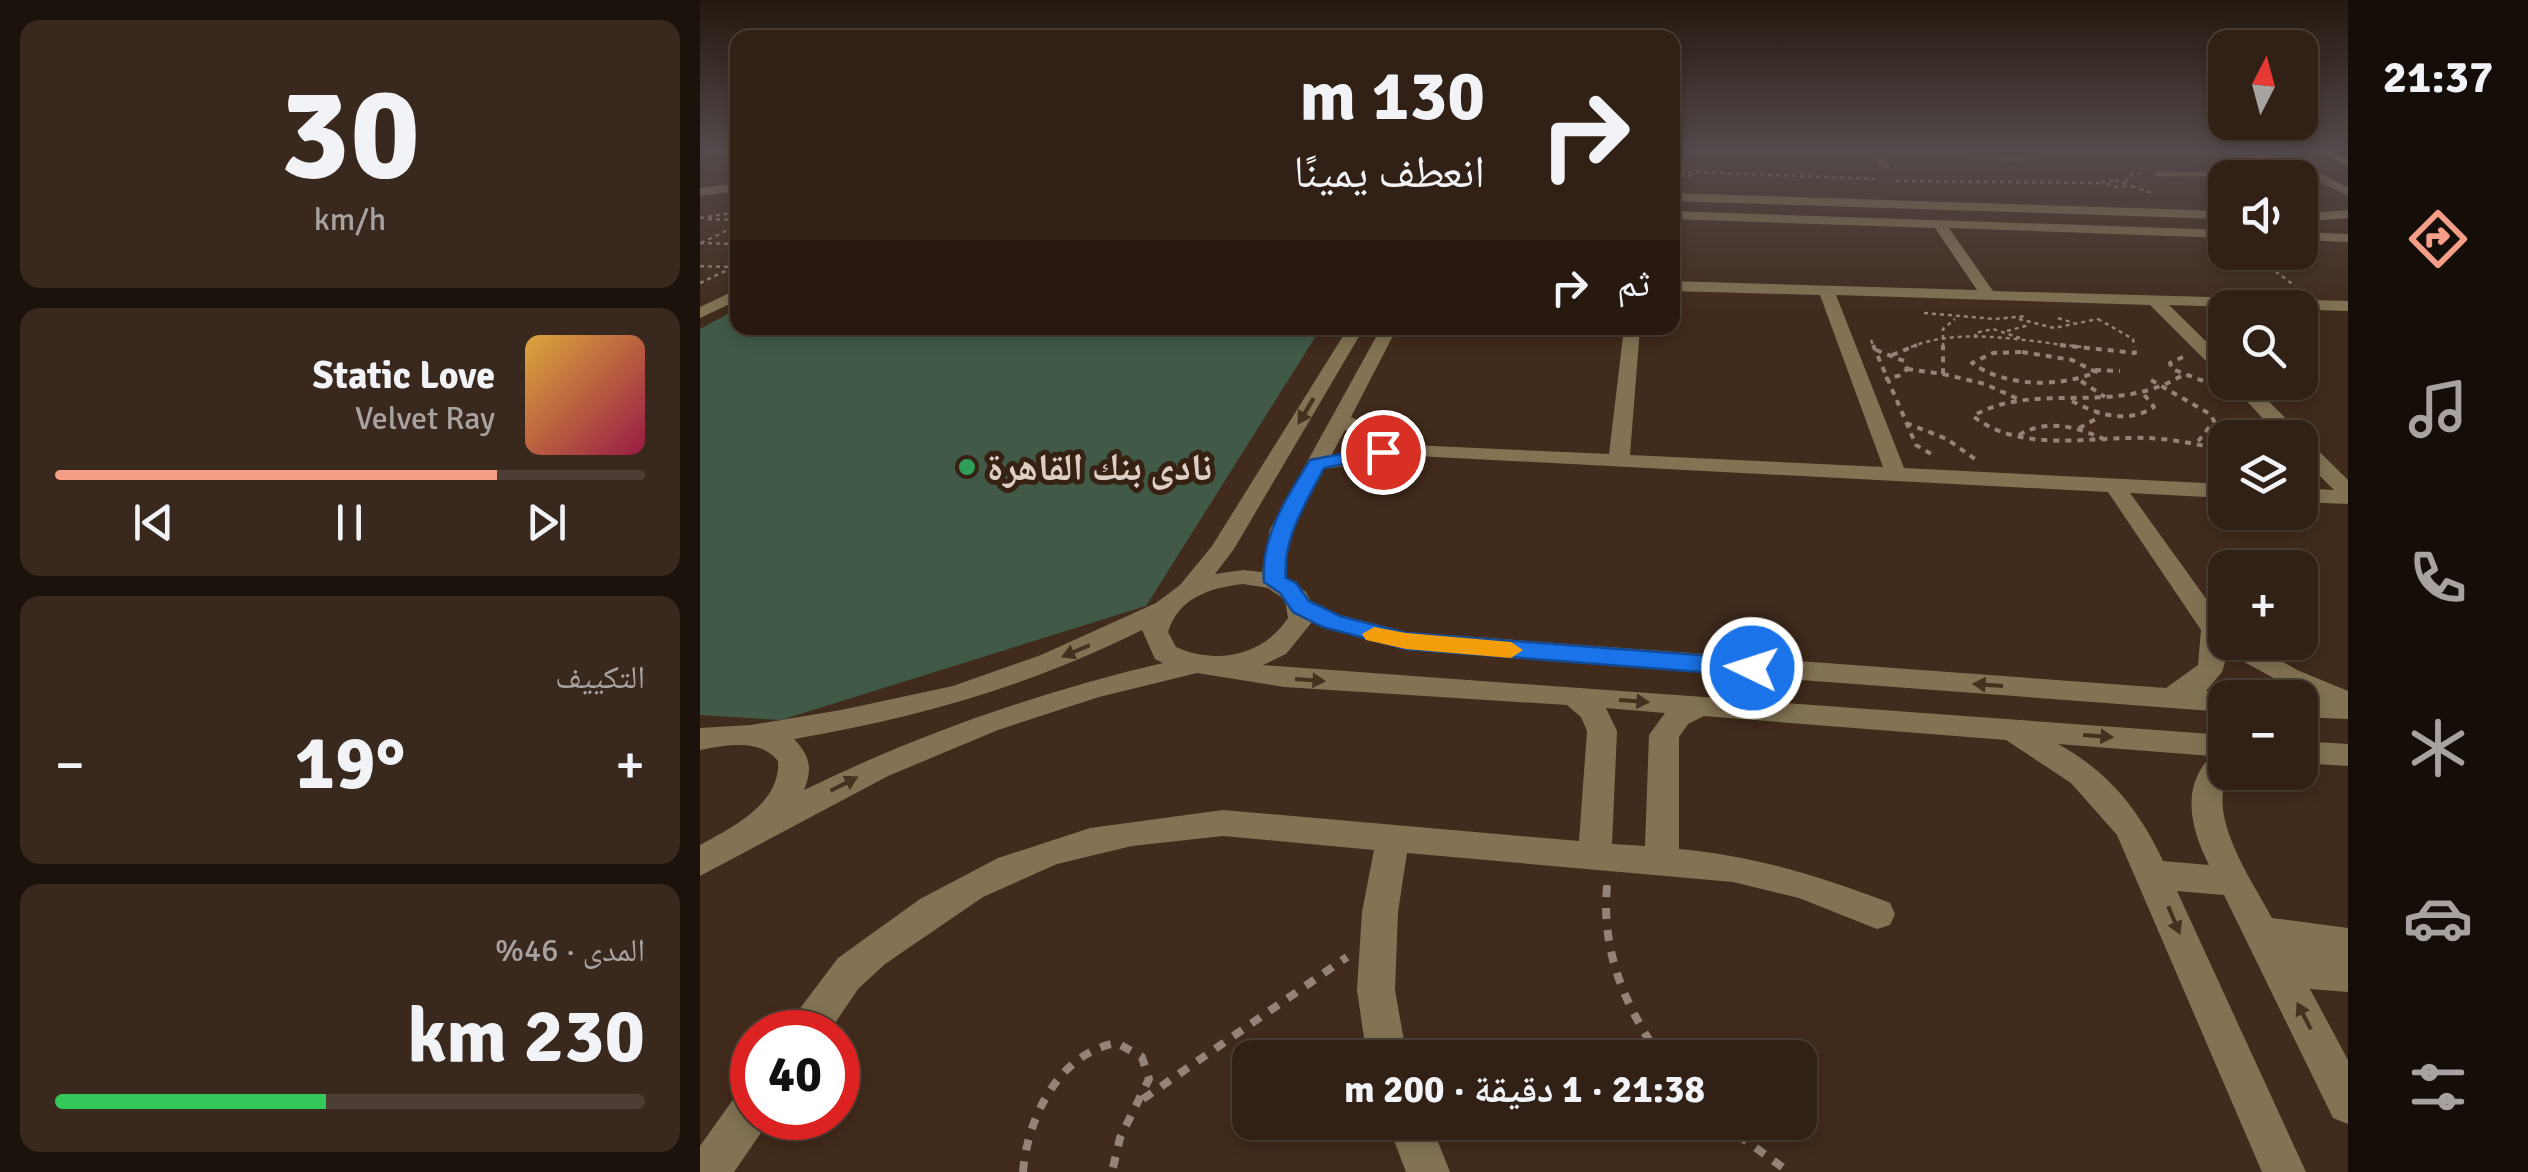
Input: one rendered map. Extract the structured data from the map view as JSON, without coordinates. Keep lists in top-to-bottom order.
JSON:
{
  "places": ["نادى بنك القاهرة"],
  "north": "top",
  "page": {
    "tabs": "21:37",
    "tile": [
      ["30", "km/h"],
      "التكييف",
      ["المدى · 46%", "230 km"]
    ],
    "map_buttons": ["+", "−"],
    "turn": ["130 m", "انعطف يمينًا"],
    "then": "ثم",
    "song": ["Static Love", "Velvet Ray"],
    "heat": ["−", "19°", "+"],
    "limit": "40",
    "trip": "21:38 · 1 دقيقة · 200 m"
  }
}
